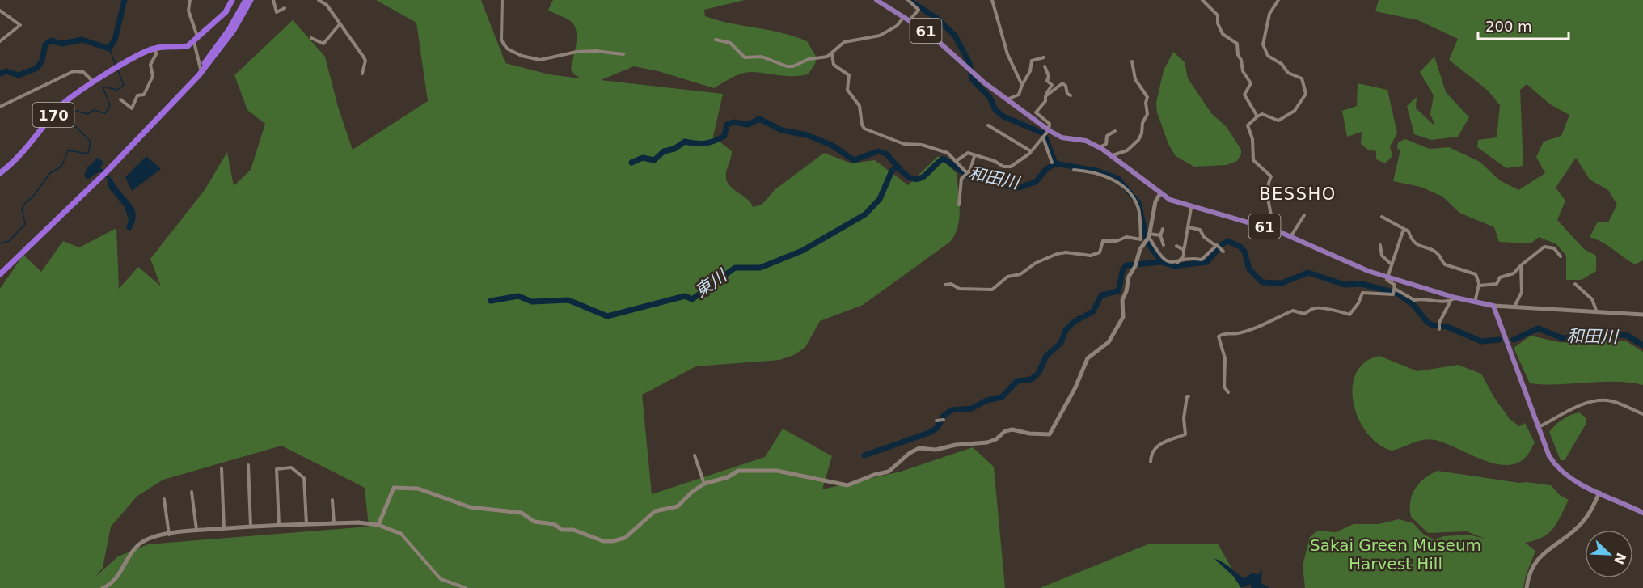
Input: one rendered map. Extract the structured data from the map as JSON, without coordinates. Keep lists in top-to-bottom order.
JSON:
{
  "streets": {
    "highway": ["170"],
    "main road": ["61"]
  },
  "districts": ["BESSHO"],
  "water": ["和田川", "東川"],
  "parks": ["Sakai Green Museum Harvest Hill"],
  "scale_bar": "200 m",
  "north": "bottom right"
}
